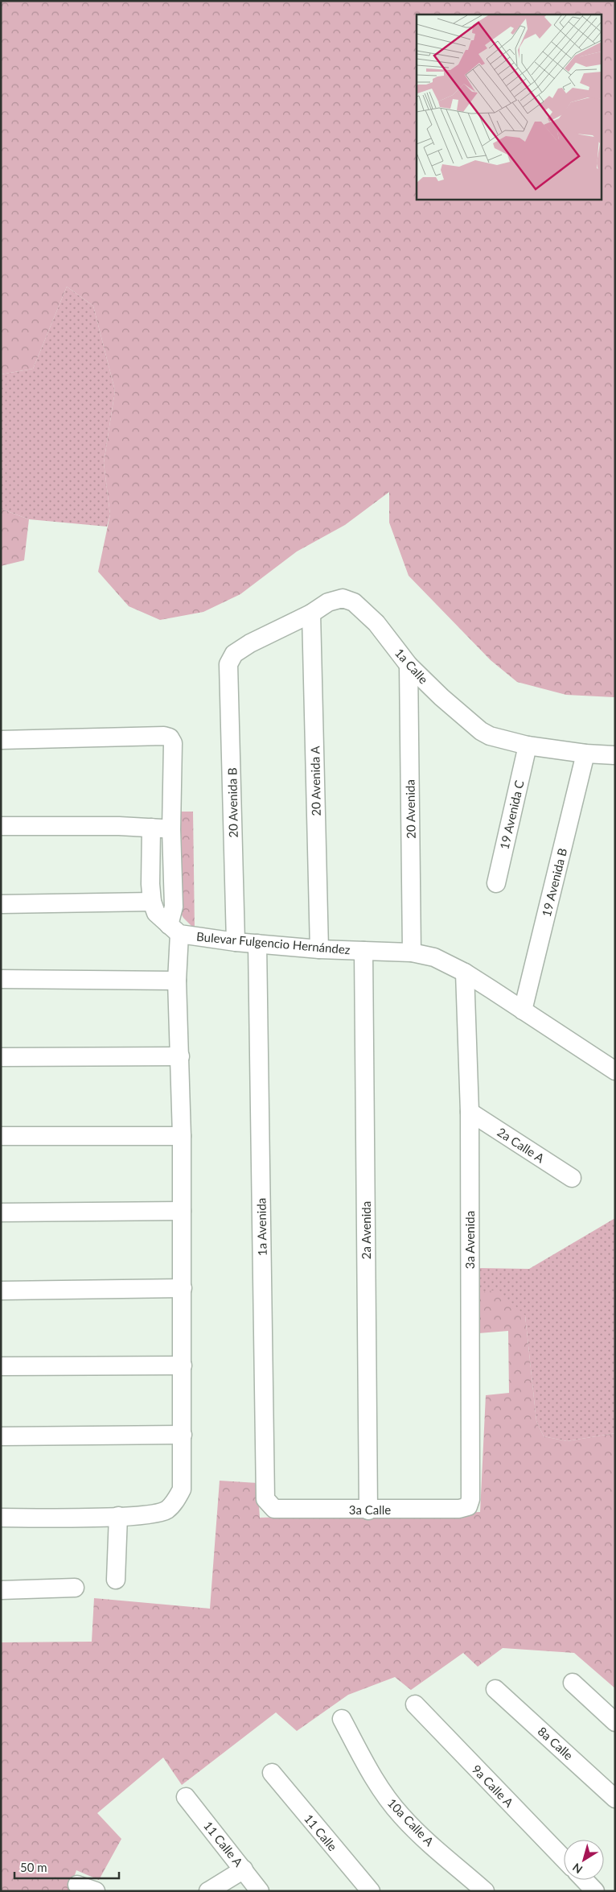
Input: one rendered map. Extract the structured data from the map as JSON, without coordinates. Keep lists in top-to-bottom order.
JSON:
{
  "streets": {
    "street": [
      "1a Calle",
      "20 Avenida A",
      "20 Avenida B",
      "20 Avenida",
      "19 Avenida C",
      "19 Avenida B",
      "Bulevar Fulgencio Hernández",
      "2a Calle A",
      "1a Avenida",
      "2a Avenida",
      "3a Avenida",
      "3a Calle",
      "8a Calle",
      "9a Calle A",
      "10a Calle A",
      "11 Calle",
      "11 Calle A"
    ]
  },
  "crossings": [
    ["1a Calle", "20 Avenida A"],
    ["1a Calle", "20 Avenida B"],
    ["1a Calle", "20 Avenida"],
    ["1a Calle", "19 Avenida C"],
    ["1a Calle", "19 Avenida B"],
    ["20 Avenida A", "Bulevar Fulgencio Hernández"],
    ["20 Avenida B", "Bulevar Fulgencio Hernández"],
    ["20 Avenida", "Bulevar Fulgencio Hernández"],
    ["19 Avenida B", "Bulevar Fulgencio Hernández"],
    ["Bulevar Fulgencio Hernández", "1a Avenida"],
    ["Bulevar Fulgencio Hernández", "2a Avenida"],
    ["Bulevar Fulgencio Hernández", "3a Avenida"],
    ["2a Calle A", "3a Avenida"],
    ["1a Avenida", "3a Calle"],
    ["2a Avenida", "3a Calle"],
    ["3a Avenida", "3a Calle"]
  ],
  "scale_bar": "50 m",
  "north": "bottom left"
}
